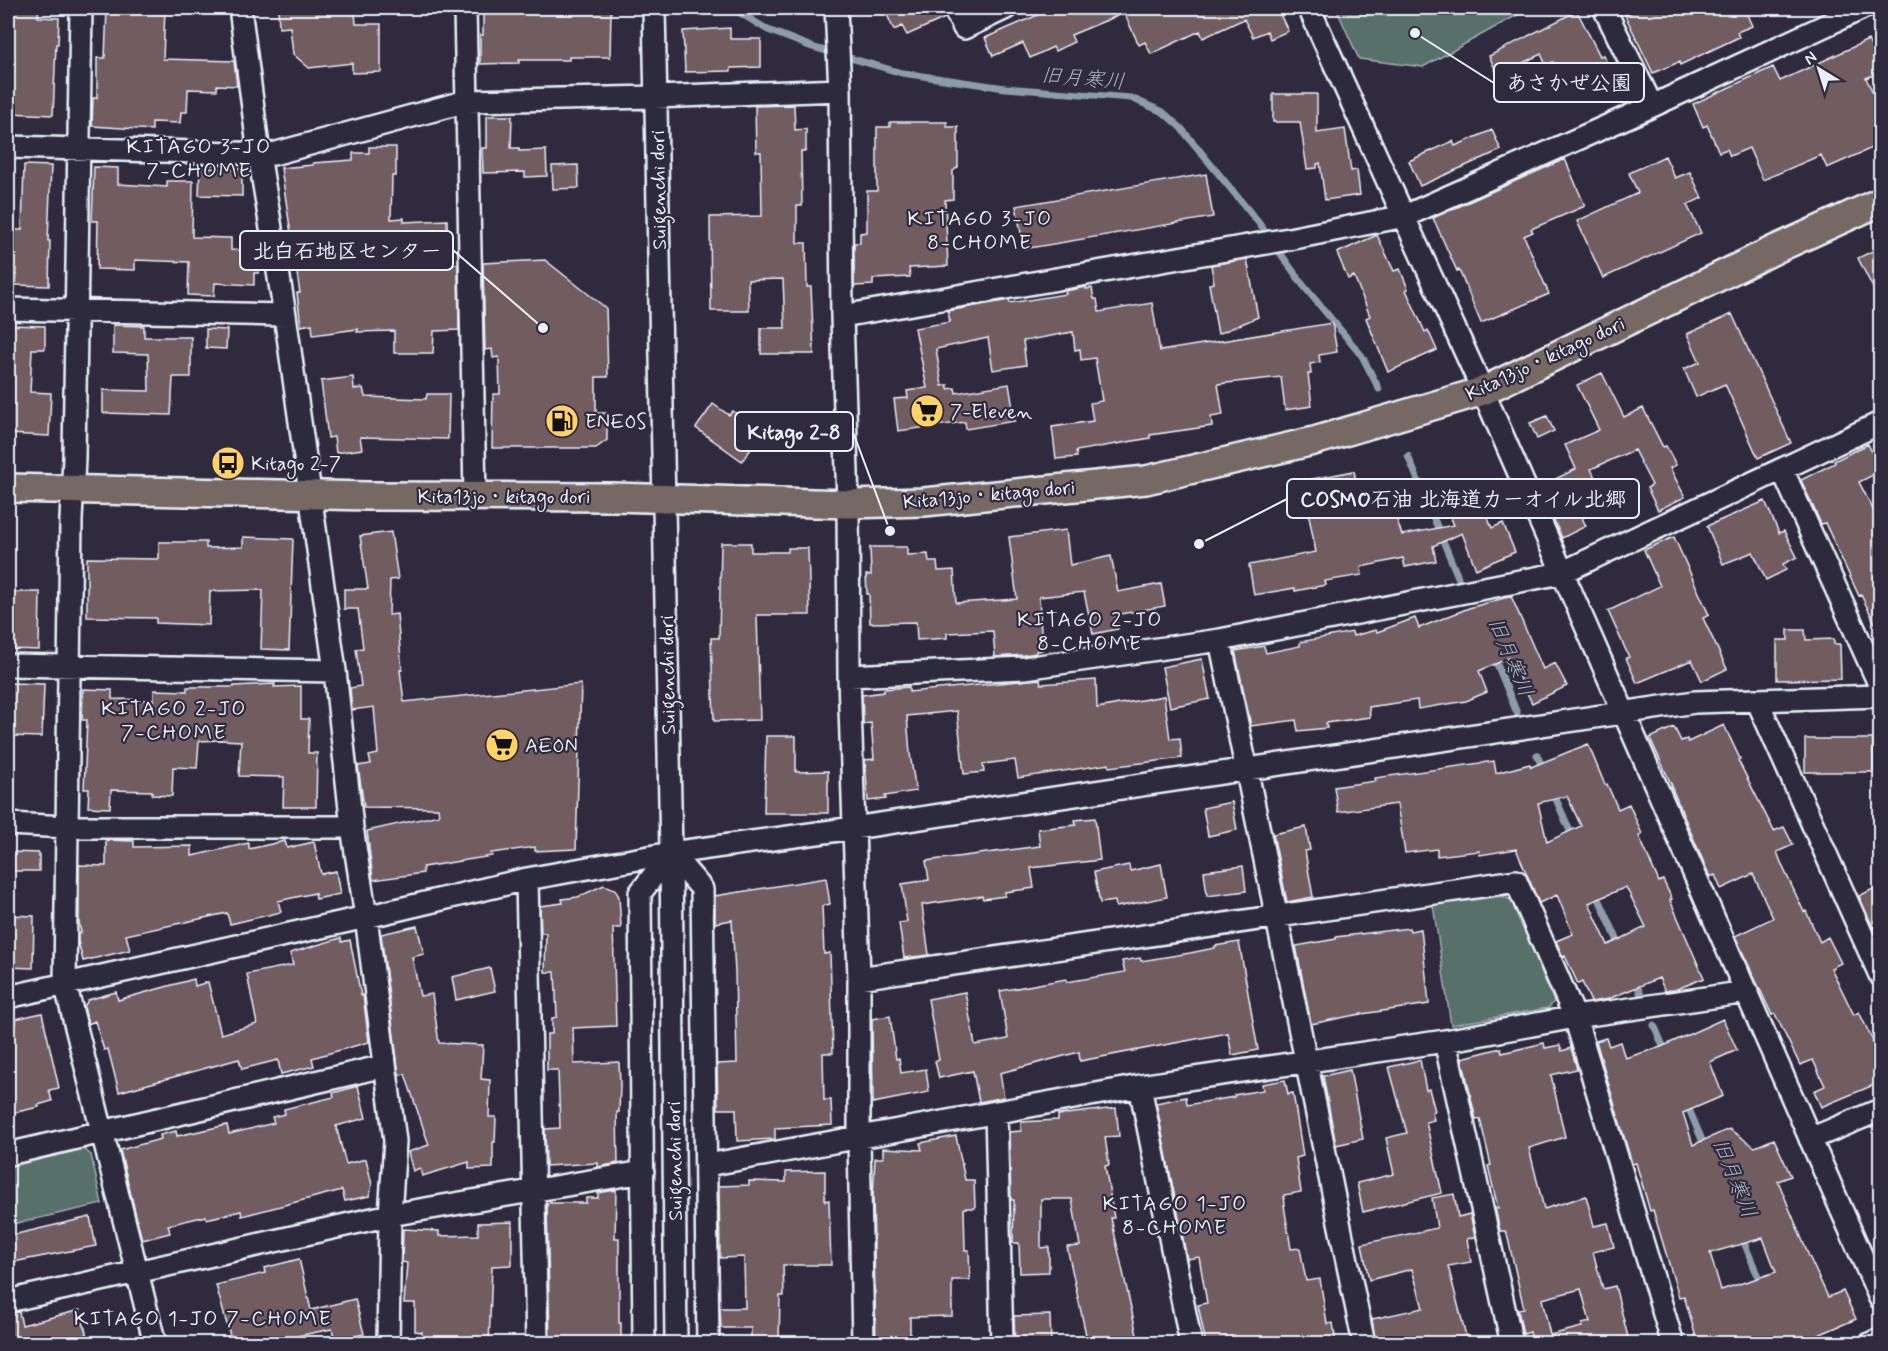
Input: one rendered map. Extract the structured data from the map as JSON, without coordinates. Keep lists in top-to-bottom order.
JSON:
{
  "streets": {
    "main road": ["Kita13jo・kitago dori"],
    "street": ["Suigenchi dori"]
  },
  "crossings": [
    ["Suigenchi dori", "Kita13jo・kitago dori"]
  ],
  "districts": [
    "KITAGO 3-JO 7-CHOME",
    "KITAGO 3-JO 8-CHOME",
    "KITAGO 2-JO 8-CHOME",
    "KITAGO 2-JO 7-CHOME",
    "KITAGO 1-JO 8-CHOME",
    "KITAGO 1-JO 7-CHOME"
  ],
  "water": ["旧月寒川"],
  "places": {
    "other": [
      "あさかぜ公園",
      "北白石地区センター",
      "Kitago 2-8",
      "COSMO石油 北海道カーオイル北郷"
    ],
    "supermarket": ["7-Eleven", "AEON"],
    "fuel station": ["ENEOS"],
    "bus stop": ["Kitago 2-7"]
  },
  "north": "top left"
}
